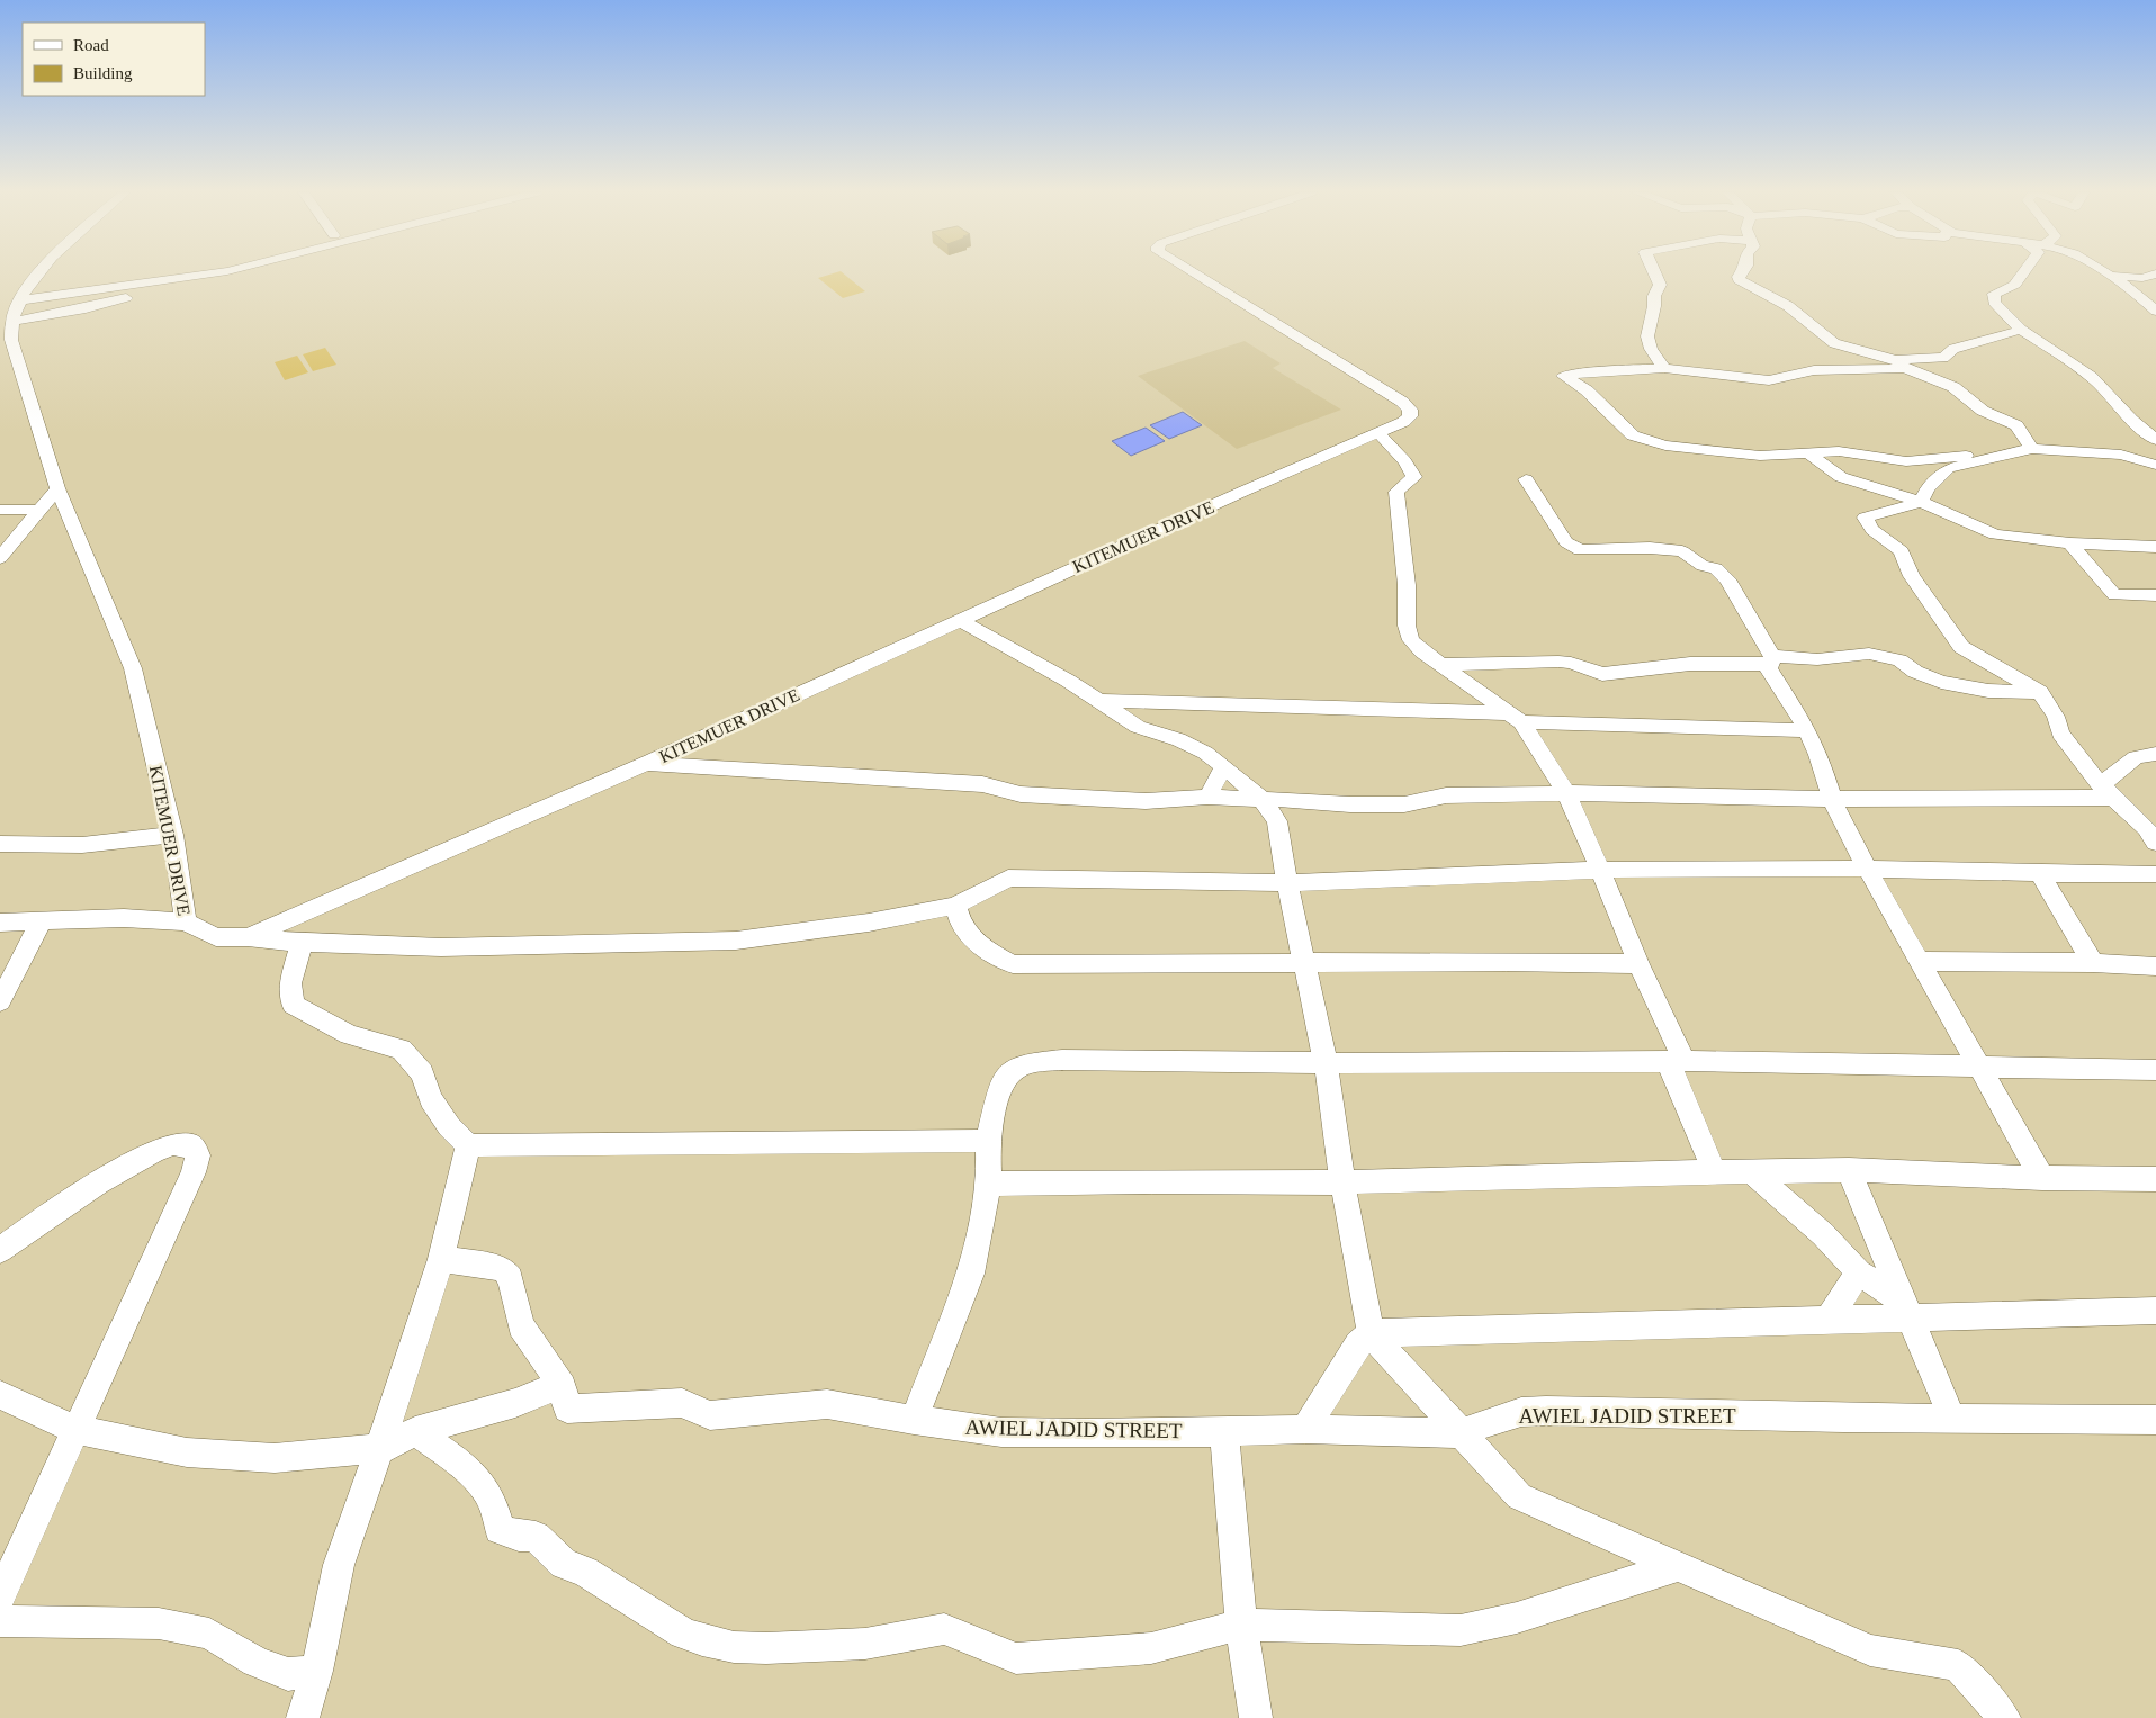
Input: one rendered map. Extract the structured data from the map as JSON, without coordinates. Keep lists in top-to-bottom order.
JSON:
{
  "streets": {
    "street": ["KITEMUER DRIVE", "AWIEL JADID STREET"]
  },
  "legend": ["Road", "Building"]
}
